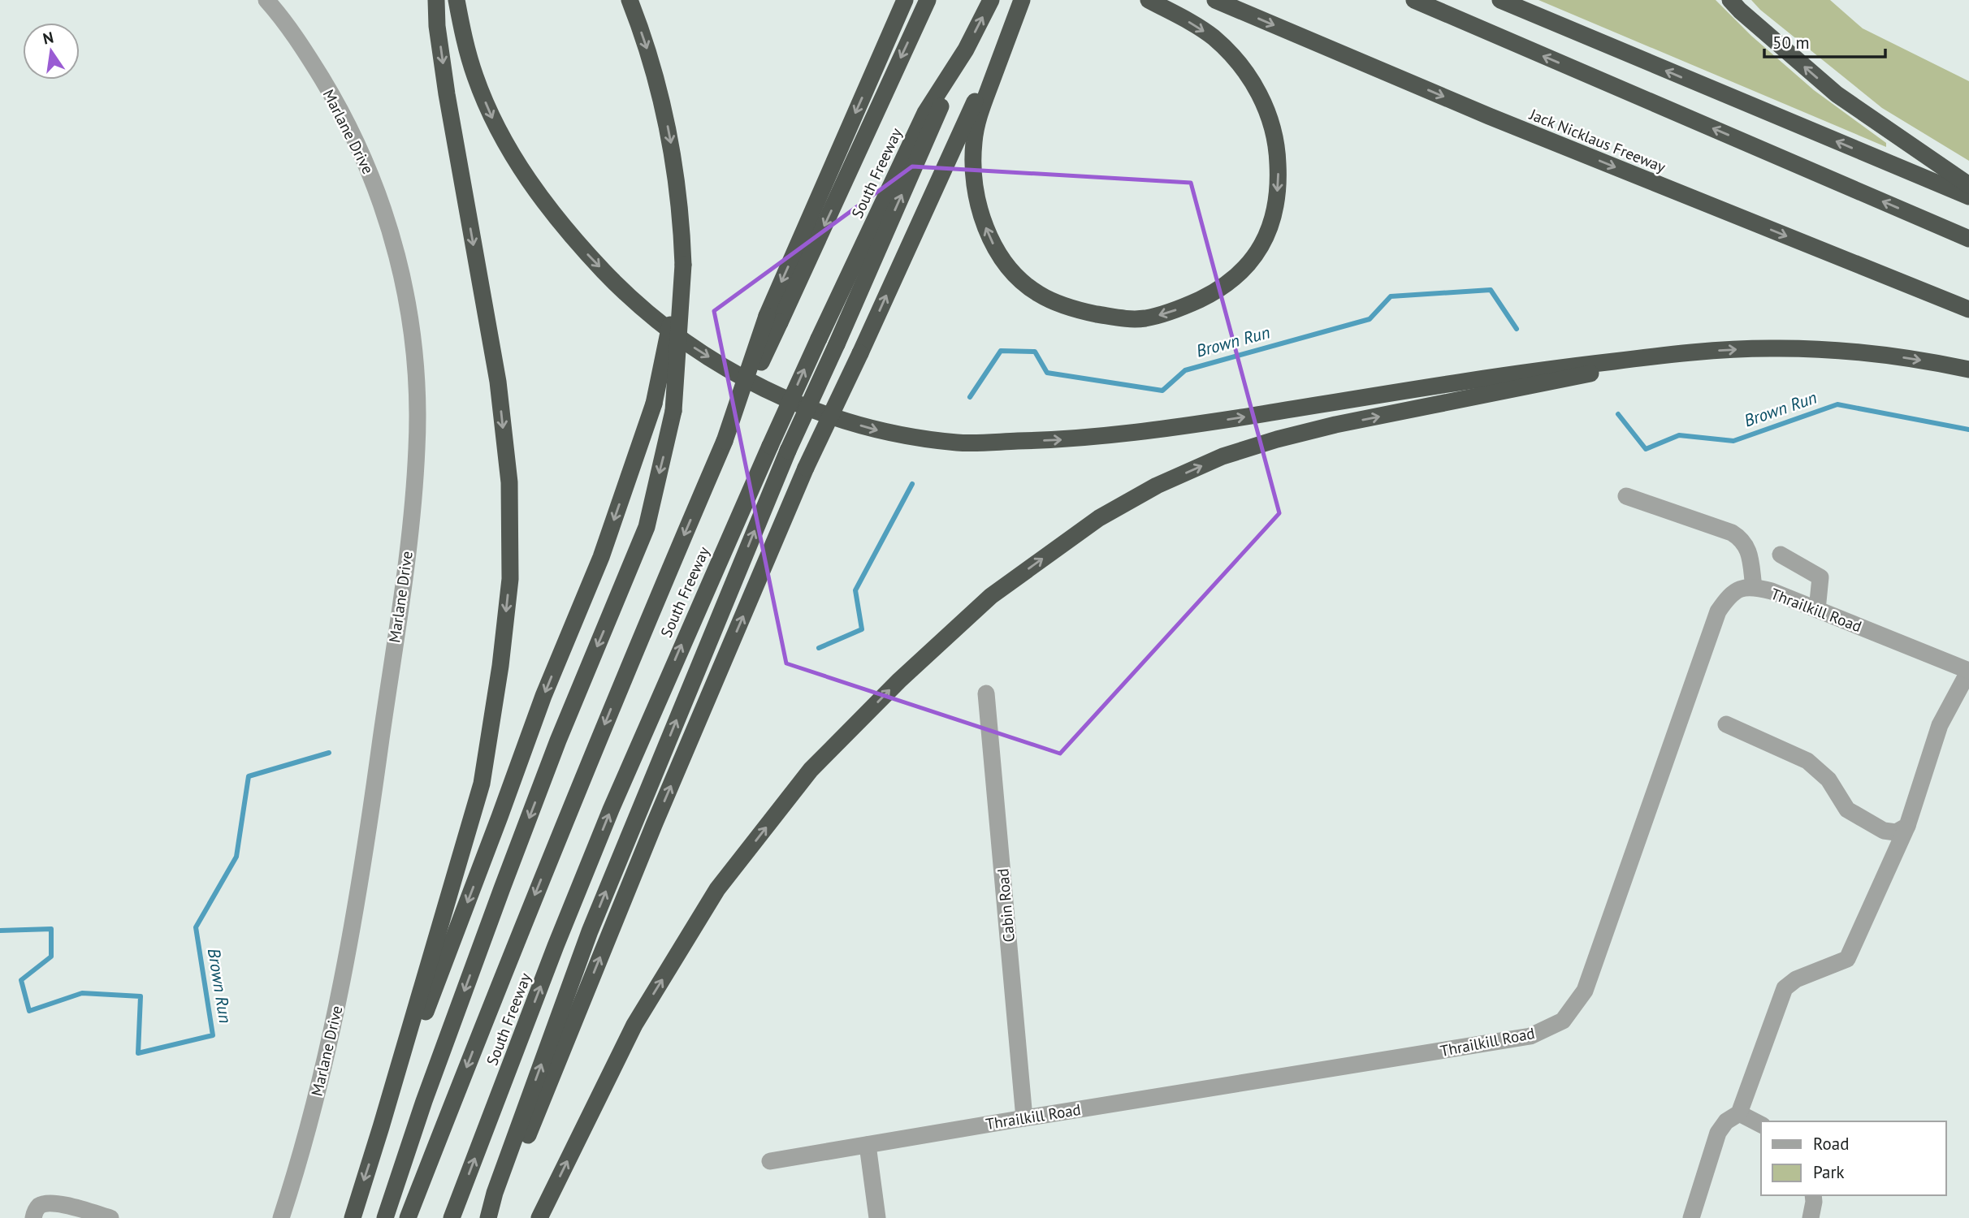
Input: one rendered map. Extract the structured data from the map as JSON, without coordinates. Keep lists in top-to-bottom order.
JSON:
{
  "streets": {
    "highway": ["Jack Nicklaus Freeway", "South Freeway"],
    "street": ["Marlane Drive", "Thrailkill Road", "Cabin Road"]
  },
  "crossings": [
    ["Thrailkill Road", "Cabin Road"]
  ],
  "water": ["Brown Run"],
  "legend": ["Road", "Park"],
  "scale_bar": "50 m",
  "north": "top"
}
